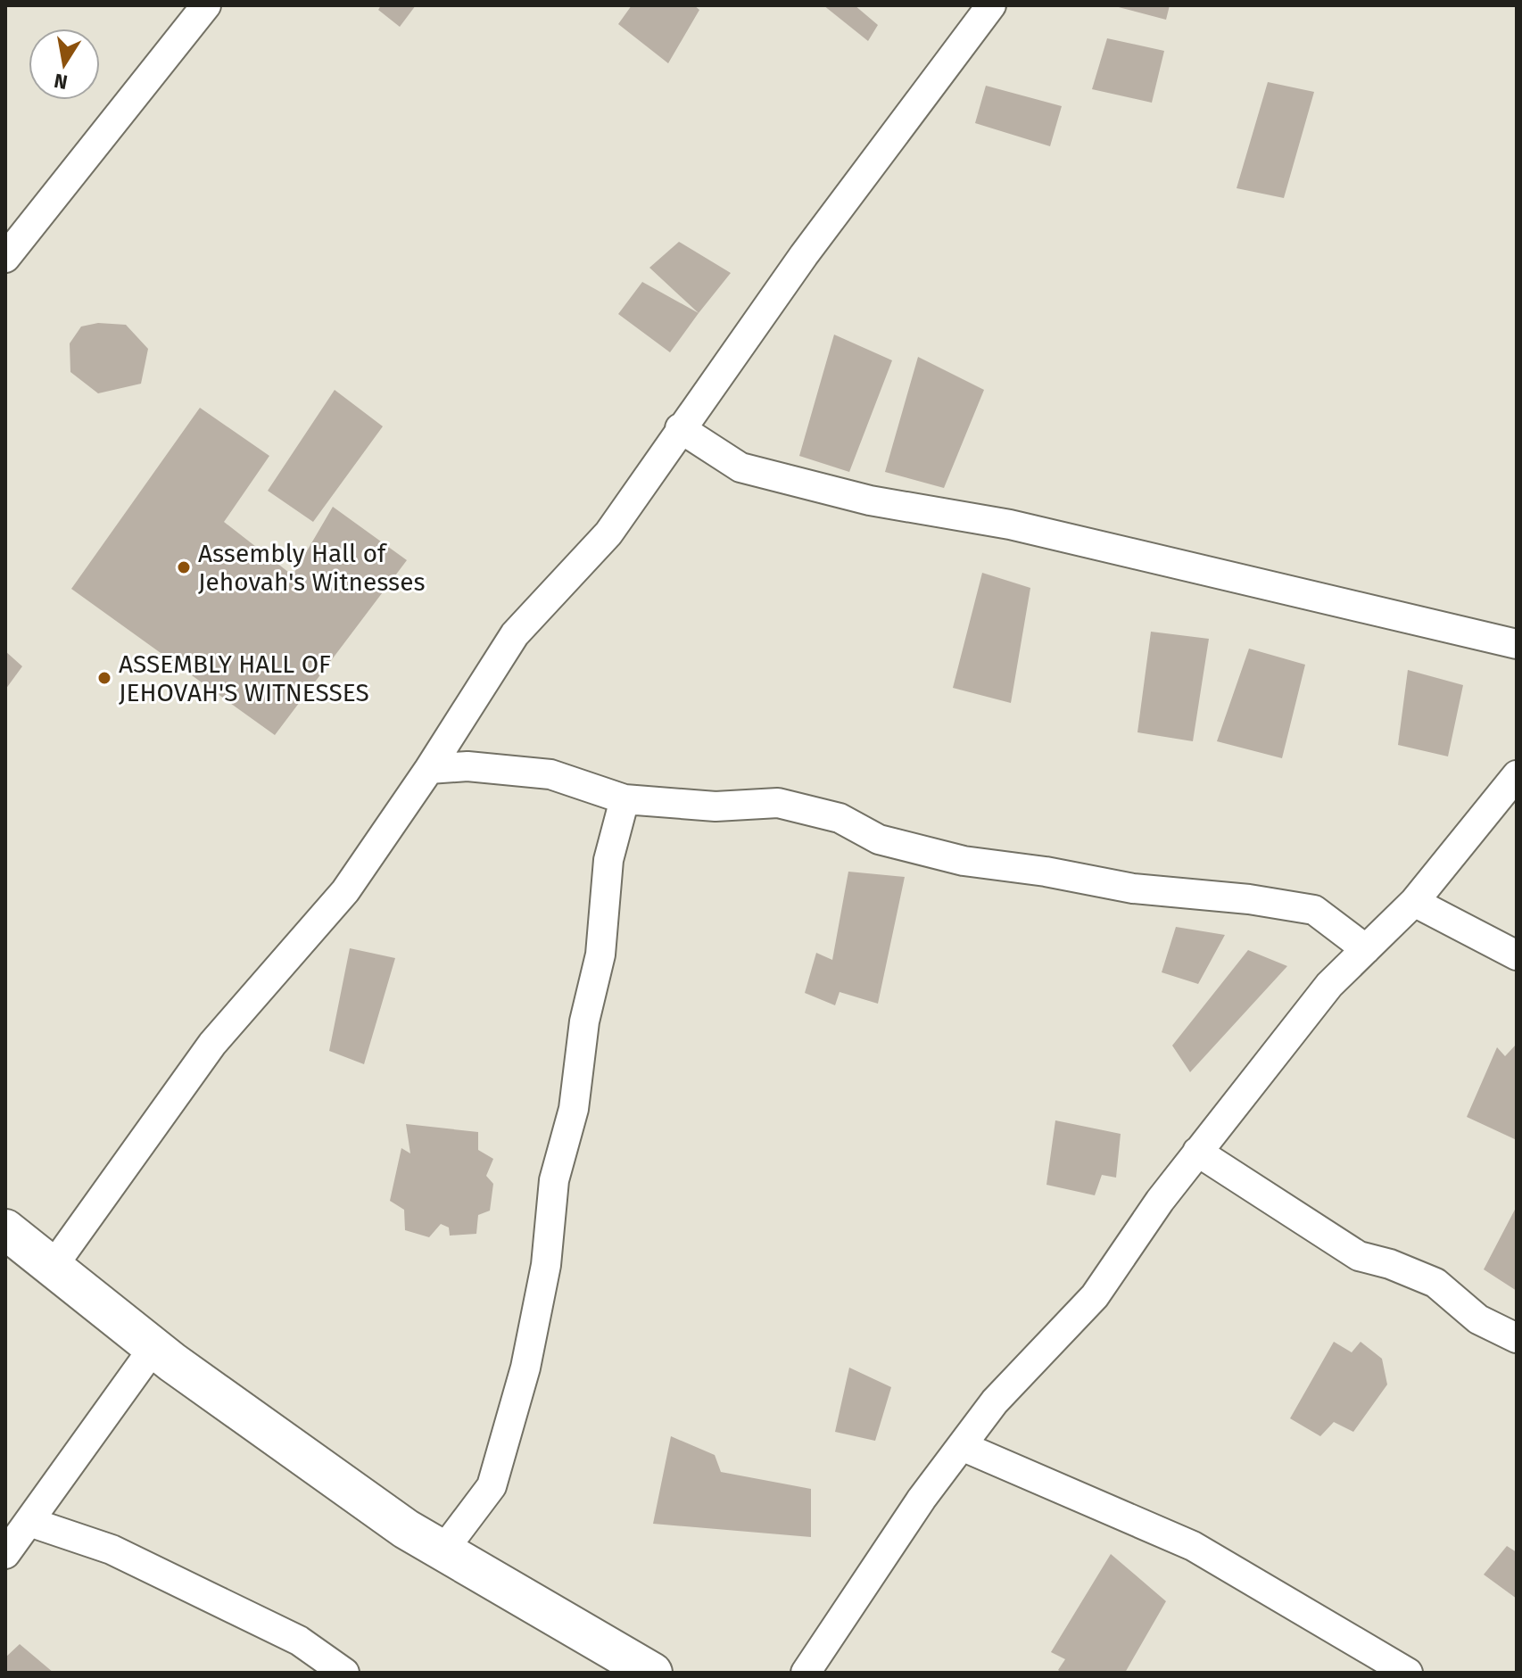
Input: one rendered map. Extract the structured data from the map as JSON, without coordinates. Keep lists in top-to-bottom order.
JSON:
{
  "places": ["Assembly Hall of Jehovah's Witnesses", "ASSEMBLY HALL OF JEHOVAH'S WITNESSES"],
  "north": "bottom"
}
